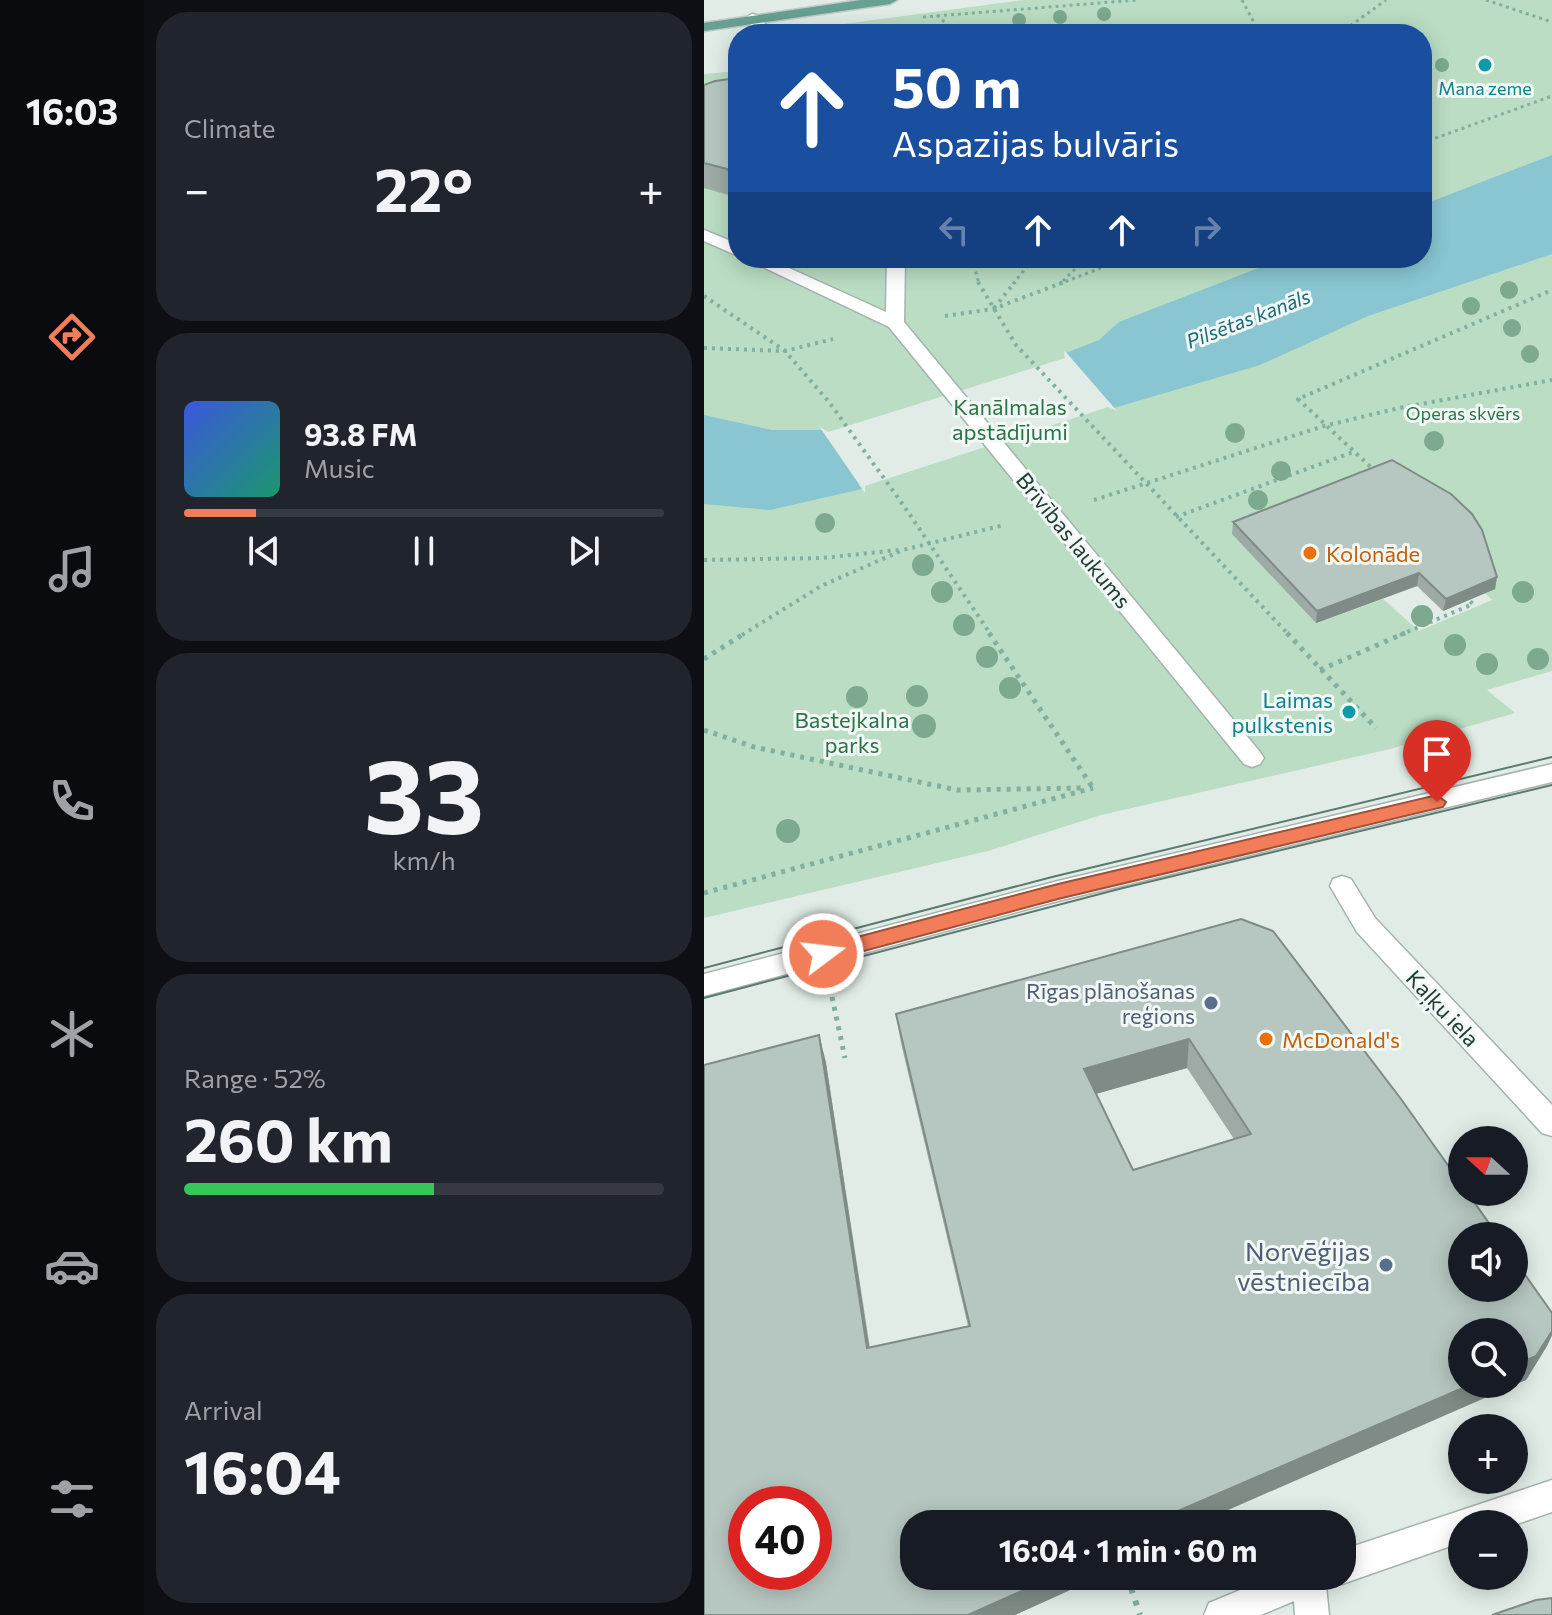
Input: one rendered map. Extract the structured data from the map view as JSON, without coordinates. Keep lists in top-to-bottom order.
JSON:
{
  "streets": {
    "street": ["Brīvības laukums", "Kaļķu iela"]
  },
  "water": ["Pilsētas kanāls"],
  "parks": ["Kanālmalas apstādījumi", "Operas skvērs", "Bastejkalna parks"],
  "places": [
    "Mana zeme",
    "Kolonāde",
    "Laimas pulkstenis",
    "Rīgas plānošanas reģions",
    "McDonald's",
    "Norvēģijas vēstniecība"
  ],
  "north": "left",
  "page": {
    "tabs": "16:03",
    "tile": [
      "Climate",
      ["33", "km/h"],
      ["Range · 52%", "260 km"],
      ["Arrival", "16:04"]
    ],
    "turn": ["50 m", "Aspazijas bulvāris"],
    "heat": ["−", "22°", "+"],
    "song": ["93.8 FM", "Music"],
    "map_buttons": ["+", "−"],
    "limit": "40",
    "trip": "16:04 · 1 min · 60 m"
  }
}
